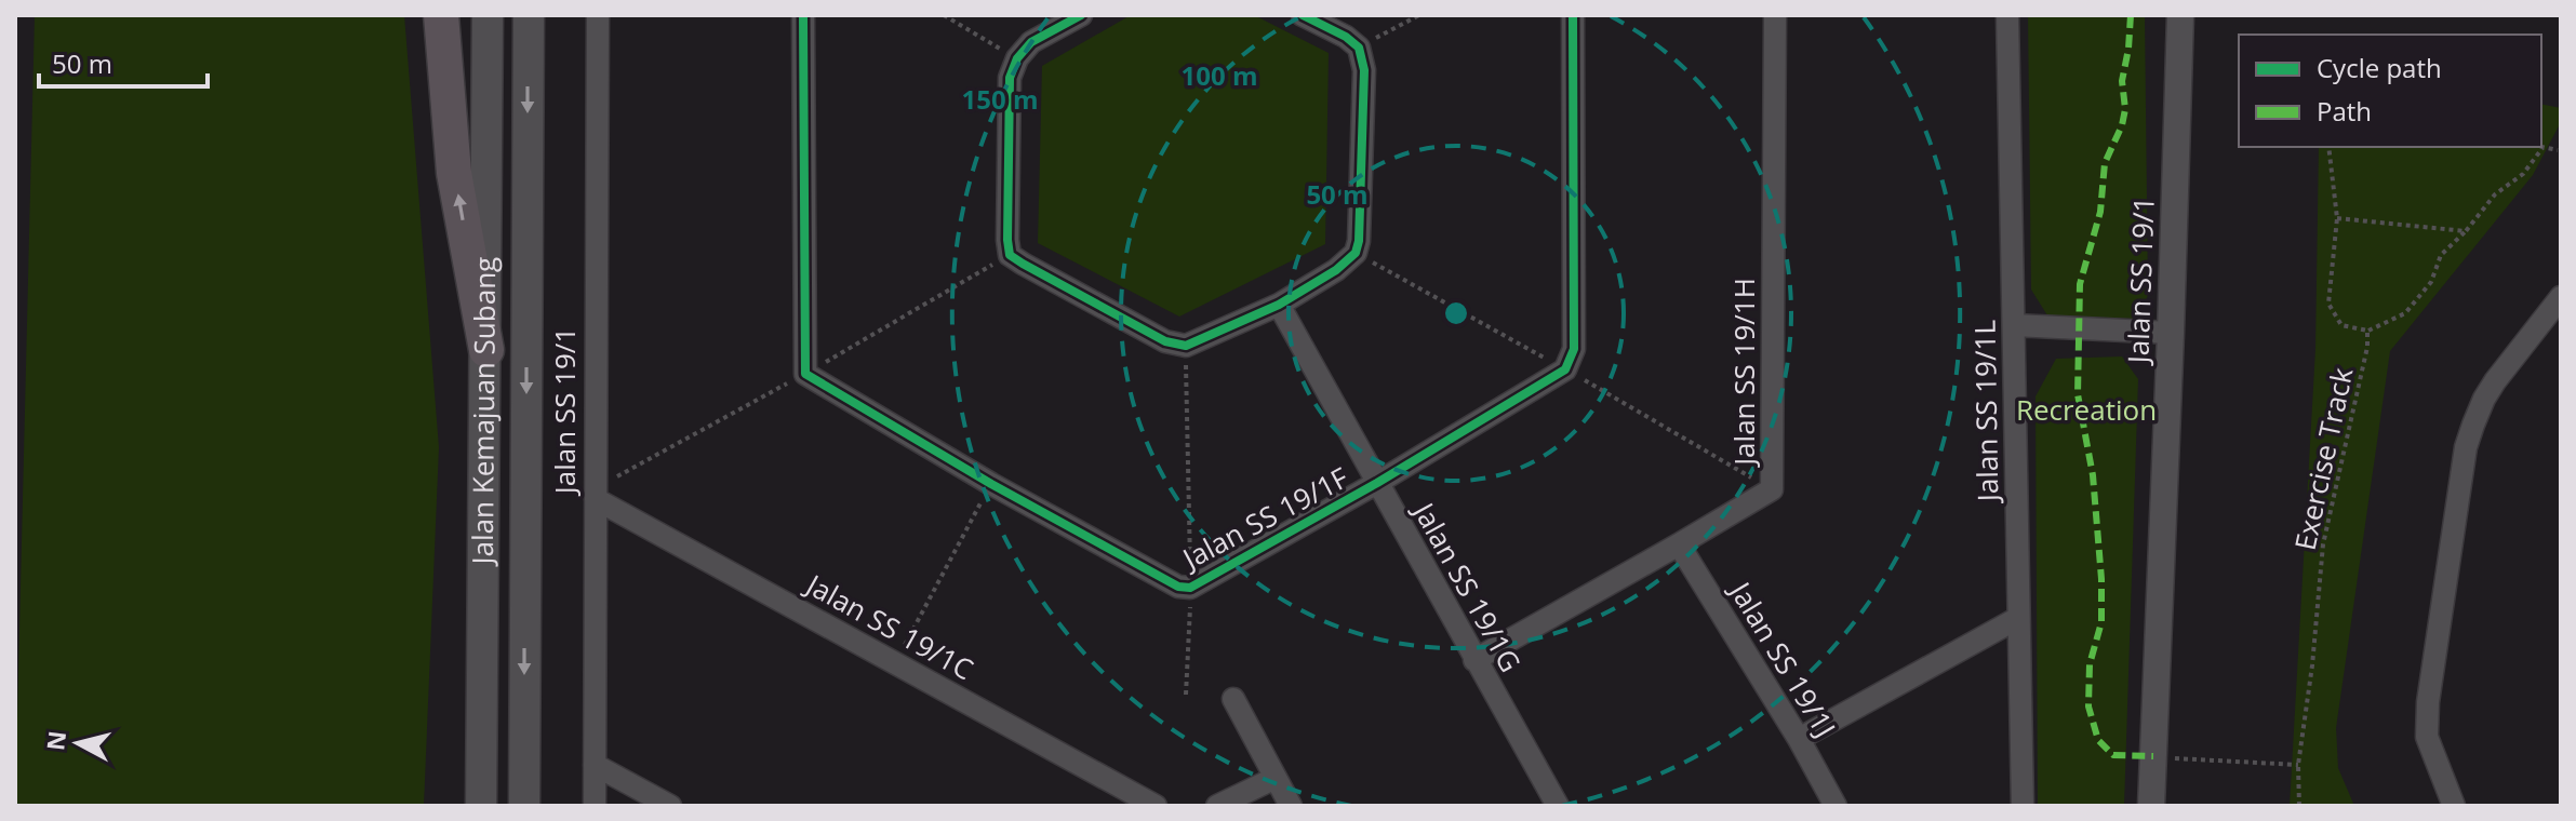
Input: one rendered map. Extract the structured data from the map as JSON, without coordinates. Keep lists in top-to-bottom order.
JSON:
{
  "streets": {
    "main road": ["Jalan Kemajuan Subang"],
    "street": [
      "Jalan SS 19/1",
      "Jalan SS 19/1H",
      "Jalan SS 19/1L",
      "Jalan SS 19/1F",
      "Jalan SS 19/1G",
      "Jalan SS 19/1C",
      "Jalan SS 19/1J"
    ],
    "path": ["Exercise Track"]
  },
  "crossings": [
    ["Jalan SS 19/1", "Jalan SS 19/1C"],
    ["Jalan SS 19/1H", "Jalan SS 19/1G"],
    ["Jalan SS 19/1H", "Jalan SS 19/1J"],
    ["Jalan SS 19/1F", "Jalan SS 19/1G"]
  ],
  "parks": ["Recreation"],
  "legend": ["Cycle path", "Path"],
  "scale_bar": "50 m",
  "north": "left",
  "rings": ["100 m", "150 m", "50 m"]
}
